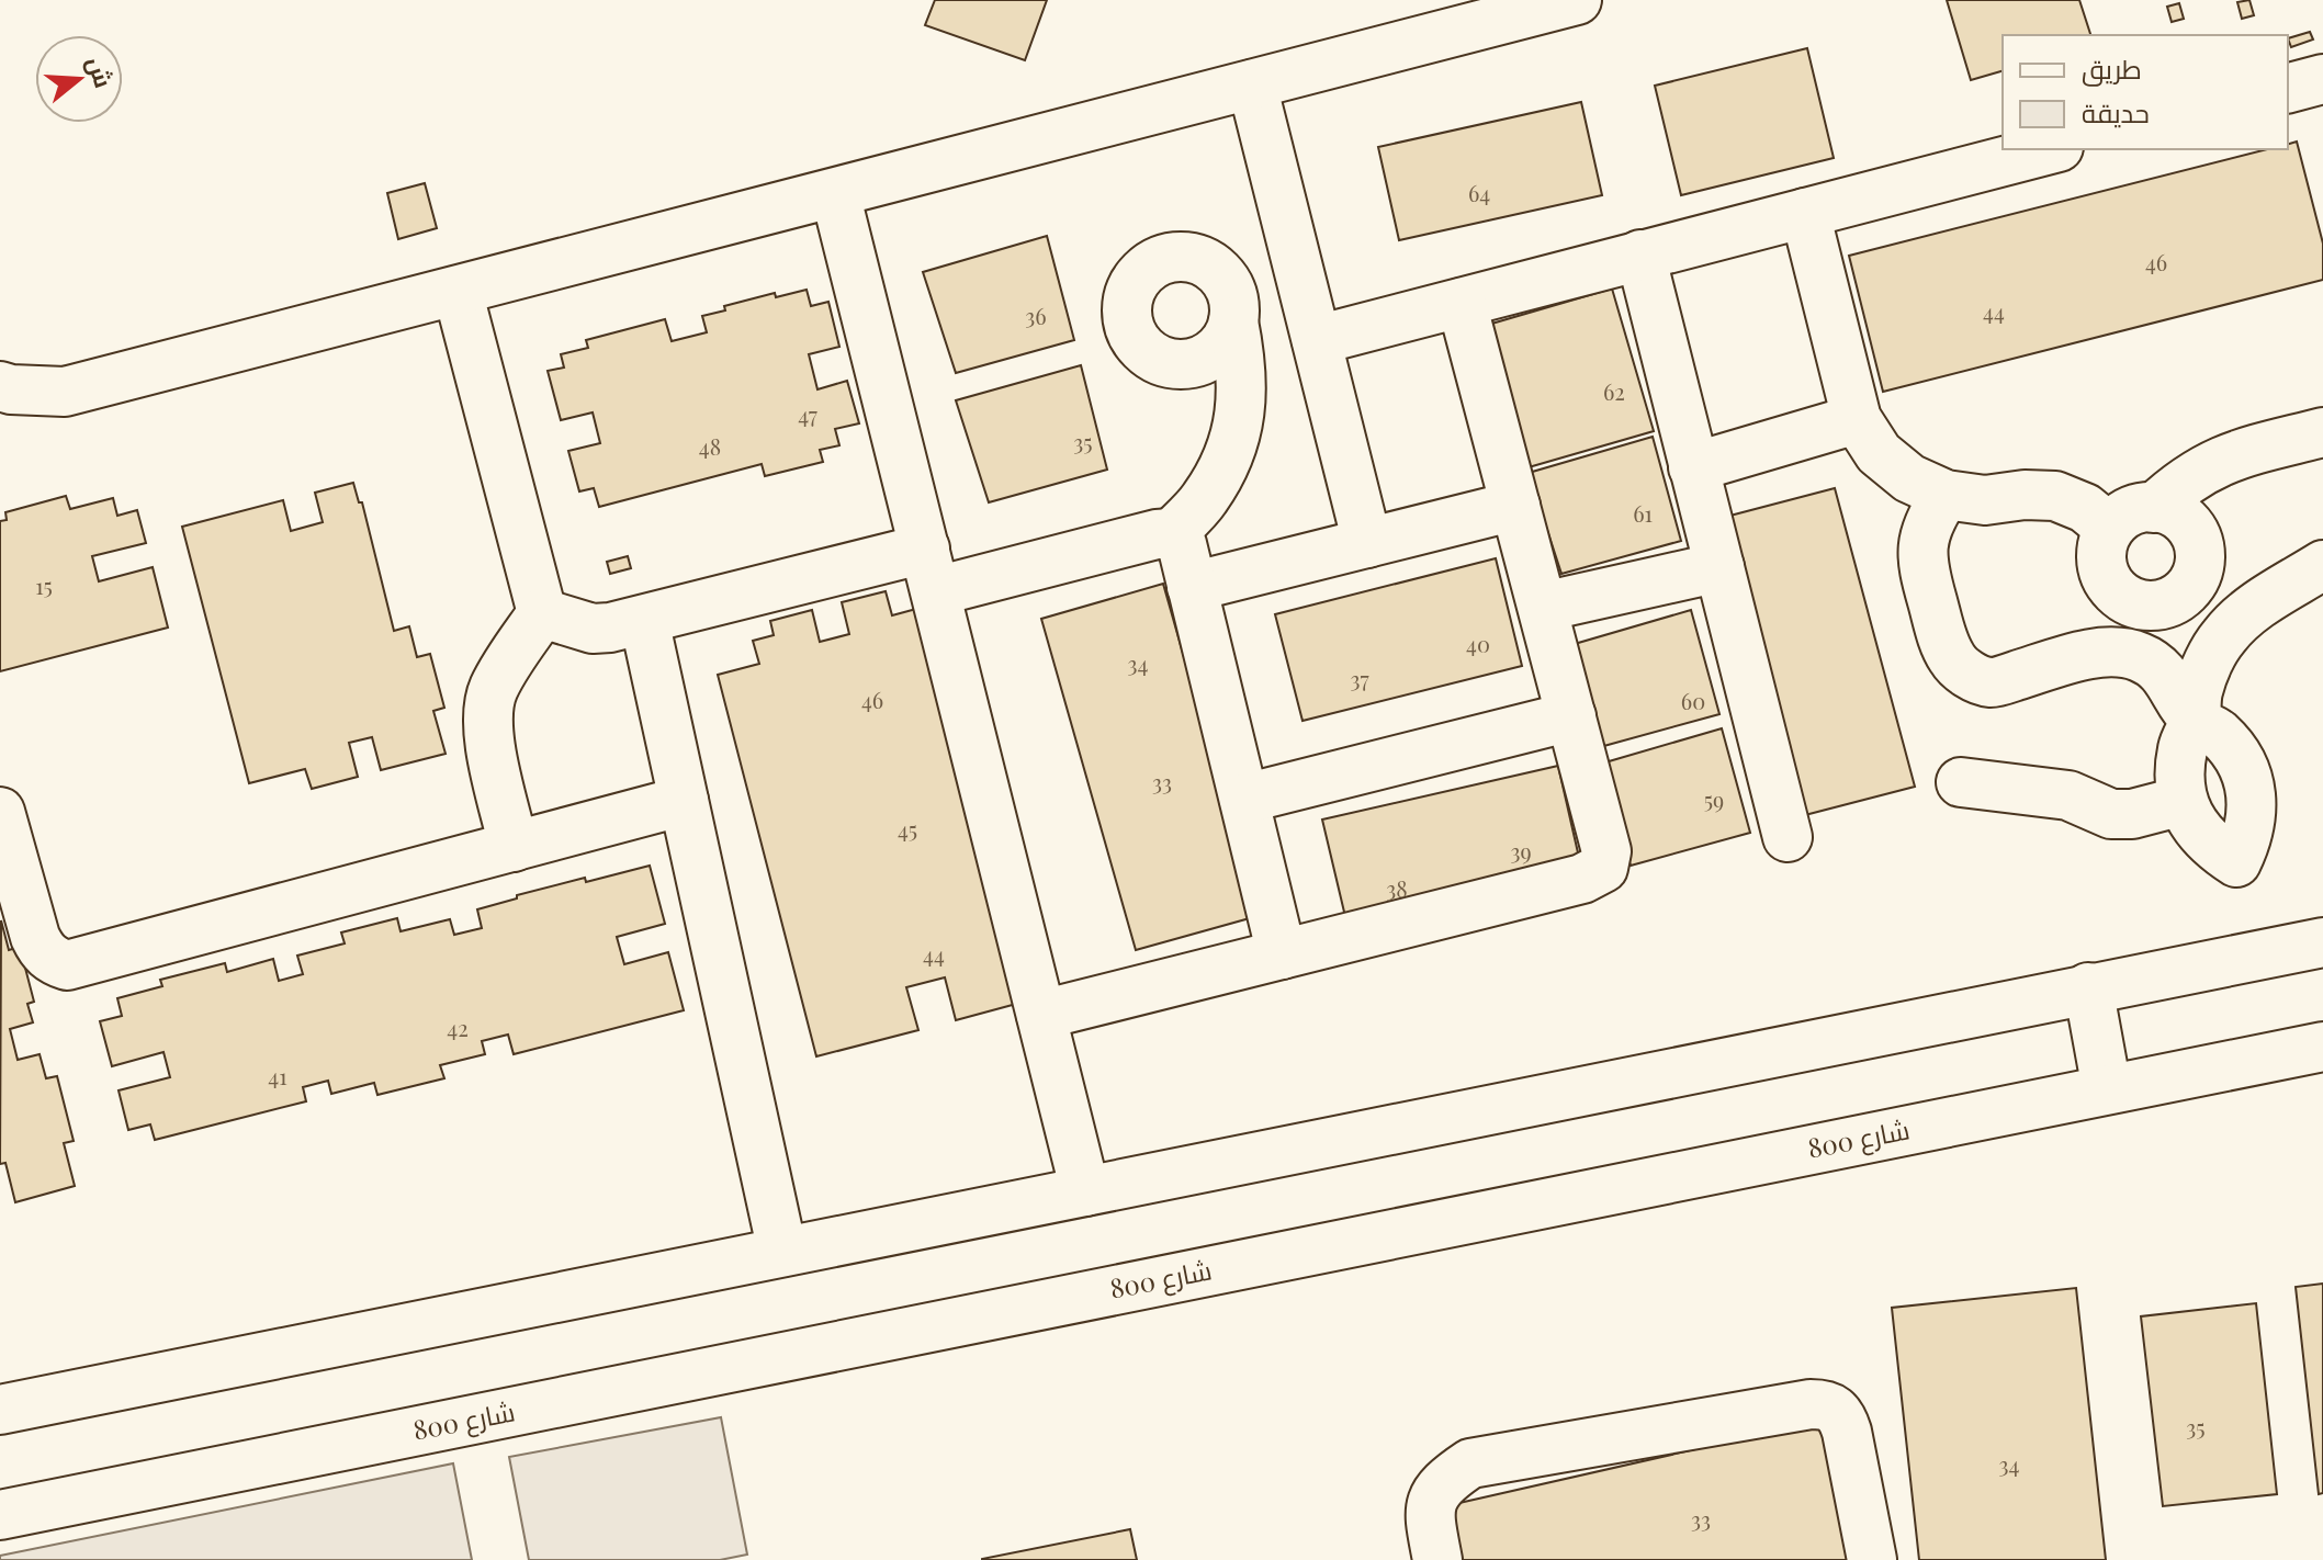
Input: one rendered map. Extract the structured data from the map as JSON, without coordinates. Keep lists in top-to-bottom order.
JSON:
{
  "streets": {
    "street": ["شارع 800"]
  },
  "house_numbers": [
    "64",
    "46",
    "44",
    "36",
    "62",
    "47",
    "35",
    "48",
    "61",
    "15",
    "40",
    "34",
    "37",
    "46",
    "60",
    "33",
    "59",
    "45",
    "39",
    "38",
    "44",
    "42",
    "41",
    "35",
    "34",
    "33"
  ],
  "legend": ["طريق", "حديقة"],
  "north": "right"
}
